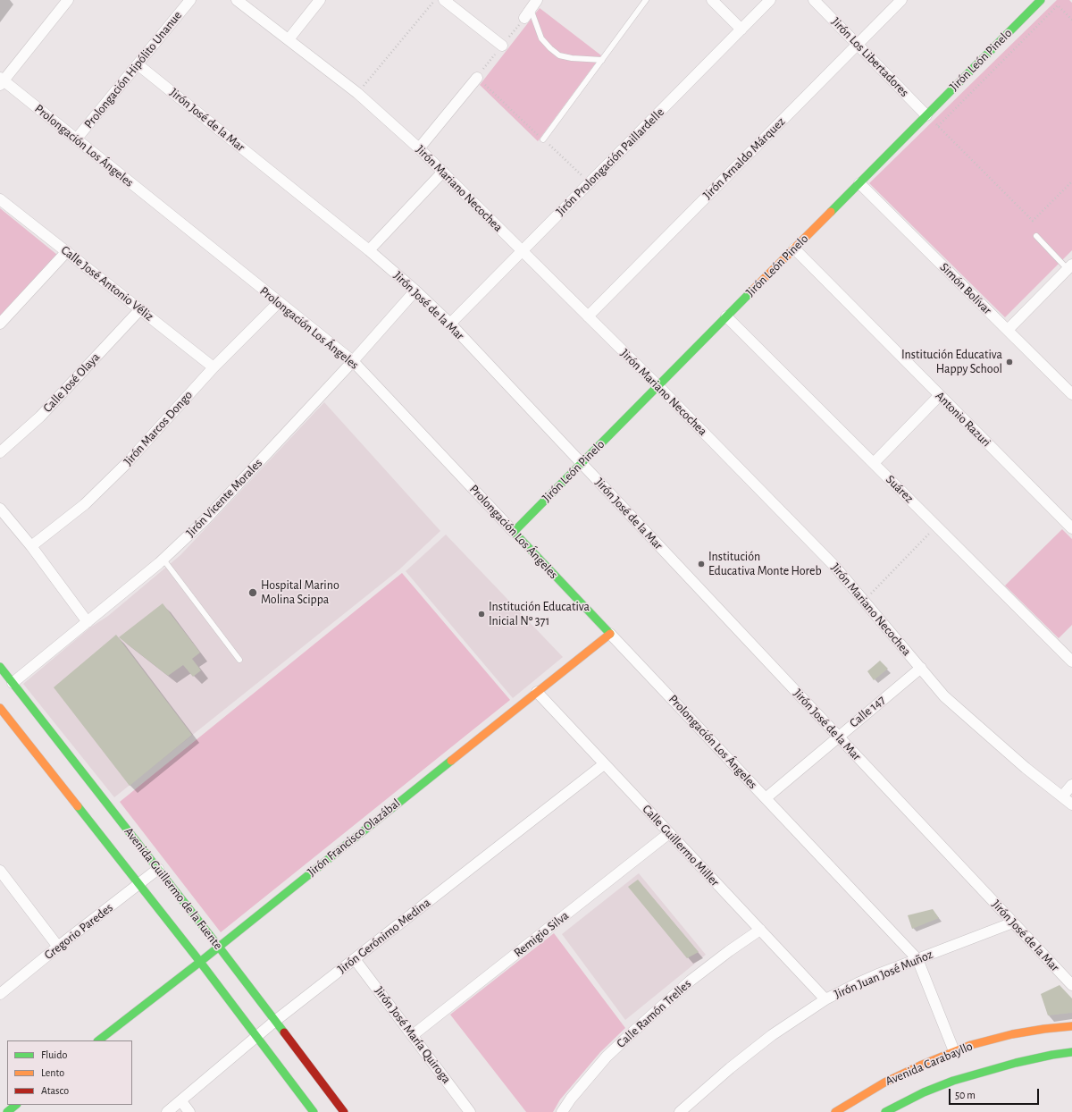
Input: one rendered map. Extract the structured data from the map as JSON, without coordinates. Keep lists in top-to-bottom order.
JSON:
{
  "streets": {
    "street": [
      "Jirón Los Libertadores",
      "Jirón León Pinelo",
      "Prolongación Hipólito Unanue",
      "Jirón José de la Mar",
      "Prolongación Los Ángeles",
      "Jirón Arnaldo Márquez",
      "Jirón Prolongación Paillardelle",
      "Jirón Mariano Necochea",
      "Calle José Antonio Véliz",
      "Simón Bolívar",
      "Calle José Olaya",
      "Antonio Razuri",
      "Jirón Marcos Dongo",
      "Suárez",
      "Jirón Vicente Morales",
      "Calle 147",
      "Jirón Francisco Olazábal",
      "Calle Guillermo Miller",
      "Avenida Guillermo de la Fuente",
      "Gregorio Paredes",
      "Remigio Silva",
      "Jirón Gerónimo Medina",
      "Jirón Juan José Muñoz",
      "Calle Ramón Trelles",
      "Jirón José María Quiroga",
      "Avenida Carabayllo"
    ]
  },
  "crossings": [
    ["Jirón Los Libertadores", "Jirón León Pinelo"],
    ["Jirón Los Libertadores", "Jirón Arnaldo Márquez"],
    ["Jirón León Pinelo", "Jirón José de la Mar"],
    ["Jirón León Pinelo", "Prolongación Los Ángeles"],
    ["Jirón León Pinelo", "Jirón Mariano Necochea"],
    ["Jirón León Pinelo", "Simón Bolívar"],
    ["Jirón León Pinelo", "Antonio Razuri"],
    ["Jirón León Pinelo", "Suárez"],
    ["Prolongación Hipólito Unanue", "Jirón José de la Mar"],
    ["Prolongación Hipólito Unanue", "Prolongación Los Ángeles"],
    ["Jirón José de la Mar", "Jirón Prolongación Paillardelle"],
    ["Jirón José de la Mar", "Jirón Vicente Morales"],
    ["Jirón José de la Mar", "Calle 147"],
    ["Jirón José de la Mar", "Jirón Juan José Muñoz"],
    ["Prolongación Los Ángeles", "Jirón Marcos Dongo"],
    ["Prolongación Los Ángeles", "Jirón Vicente Morales"],
    ["Prolongación Los Ángeles", "Calle 147"],
    ["Prolongación Los Ángeles", "Jirón Francisco Olazábal"],
    ["Prolongación Los Ángeles", "Jirón Juan José Muñoz"],
    ["Prolongación Los Ángeles", "Avenida Carabayllo"],
    ["Jirón Arnaldo Márquez", "Jirón Mariano Necochea"],
    ["Jirón Prolongación Paillardelle", "Jirón Mariano Necochea"],
    ["Jirón Mariano Necochea", "Calle 147"],
    ["Calle José Antonio Véliz", "Calle José Olaya"],
    ["Calle José Antonio Véliz", "Jirón Marcos Dongo"],
    ["Jirón Vicente Morales", "Avenida Guillermo de la Fuente"],
    ["Jirón Francisco Olazábal", "Calle Guillermo Miller"],
    ["Jirón Francisco Olazábal", "Avenida Guillermo de la Fuente"],
    ["Calle Guillermo Miller", "Remigio Silva"],
    ["Calle Guillermo Miller", "Jirón Gerónimo Medina"],
    ["Calle Guillermo Miller", "Jirón Juan José Muñoz"],
    ["Calle Guillermo Miller", "Calle Ramón Trelles"],
    ["Avenida Guillermo de la Fuente", "Gregorio Paredes"],
    ["Avenida Guillermo de la Fuente", "Jirón Gerónimo Medina"],
    ["Remigio Silva", "Jirón José María Quiroga"],
    ["Jirón Gerónimo Medina", "Jirón José María Quiroga"]
  ],
  "places": [
    "Institución Educativa Happy School",
    "Institución Educativa Monte Horeb",
    "Hospital Marino Molina Scippa",
    "Institución Educativa Inicial Nº 371"
  ],
  "legend": ["Fluido", "Lento", "Atasco"],
  "scale_bar": "50 m"
}
